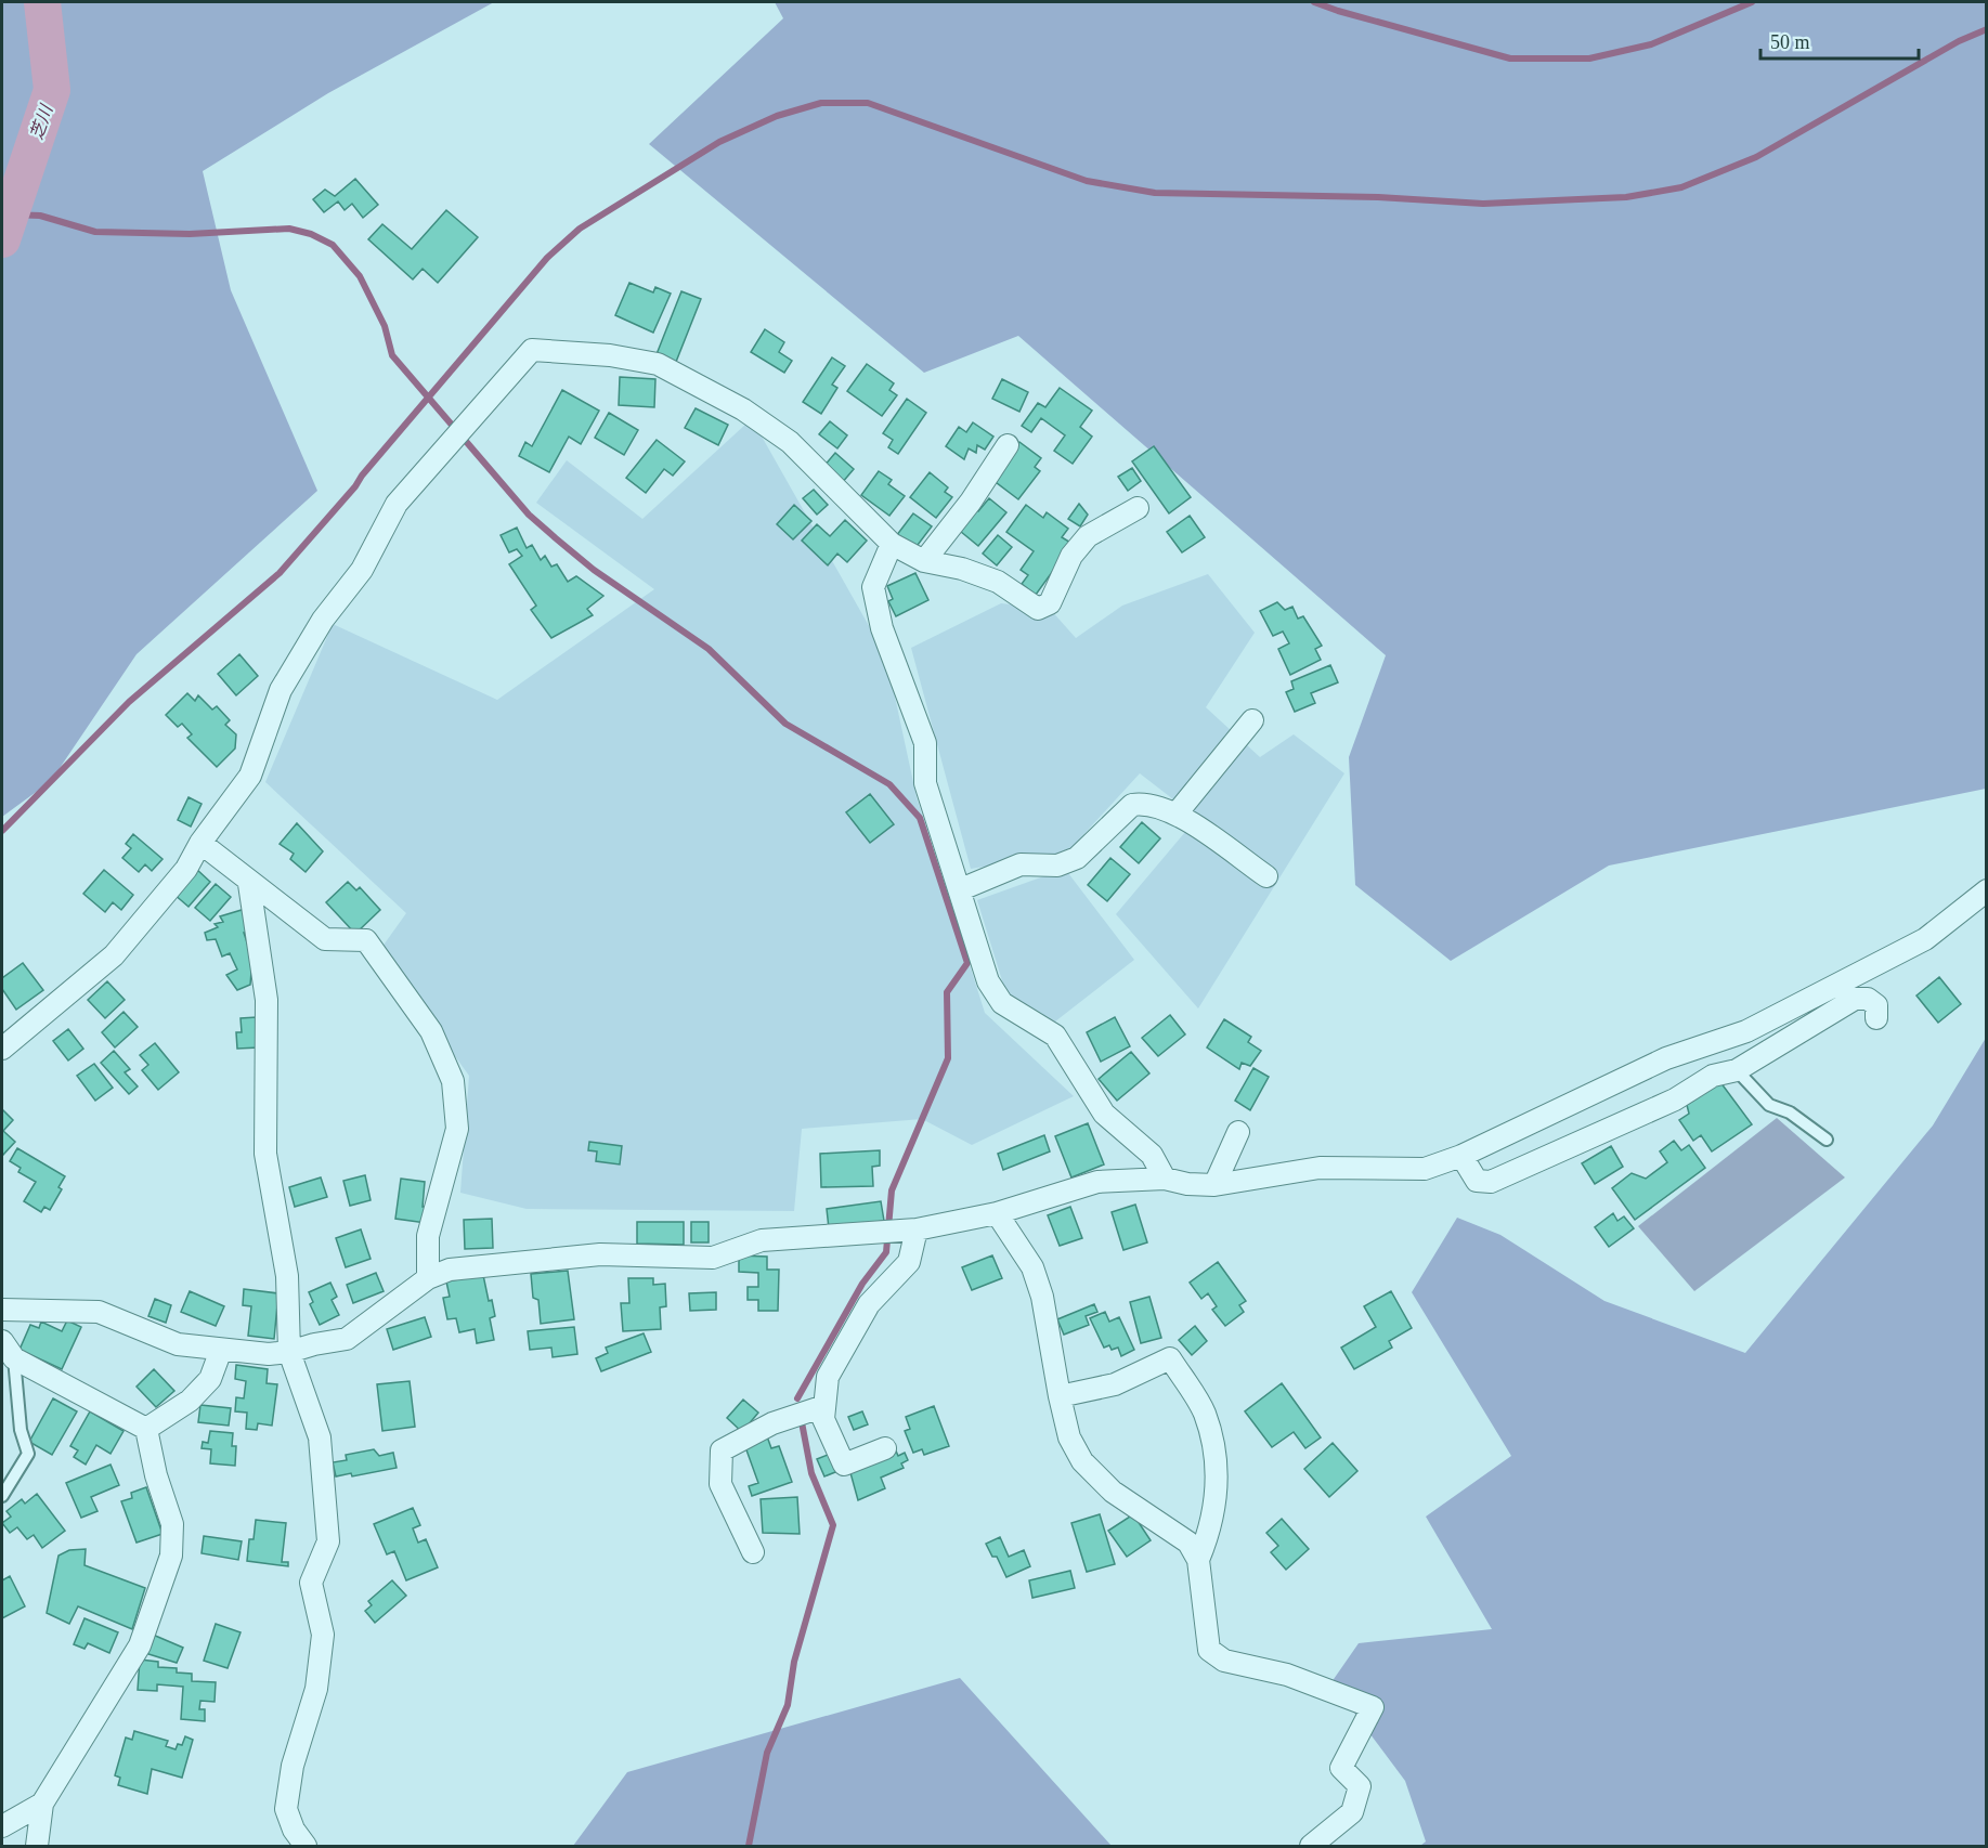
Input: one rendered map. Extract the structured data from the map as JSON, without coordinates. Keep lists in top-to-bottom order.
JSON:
{
  "water": ["芝川"],
  "scale_bar": "50 m"
}
